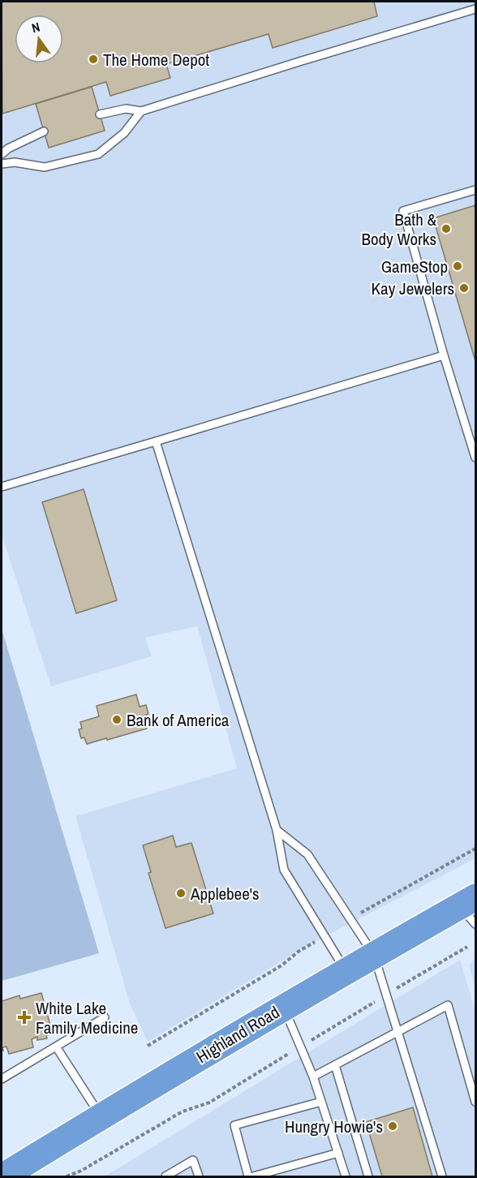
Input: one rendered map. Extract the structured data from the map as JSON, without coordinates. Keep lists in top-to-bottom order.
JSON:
{
  "streets": {
    "highway": ["Highland Road"]
  },
  "places": {
    "other": [
      "The Home Depot",
      "Bath & Body Works",
      "GameStop",
      "Kay Jewelers",
      "Bank of America",
      "Applebee's",
      "Hungry Howie's"
    ],
    "health": ["White Lake Family Medicine"]
  },
  "north": "top"
}
